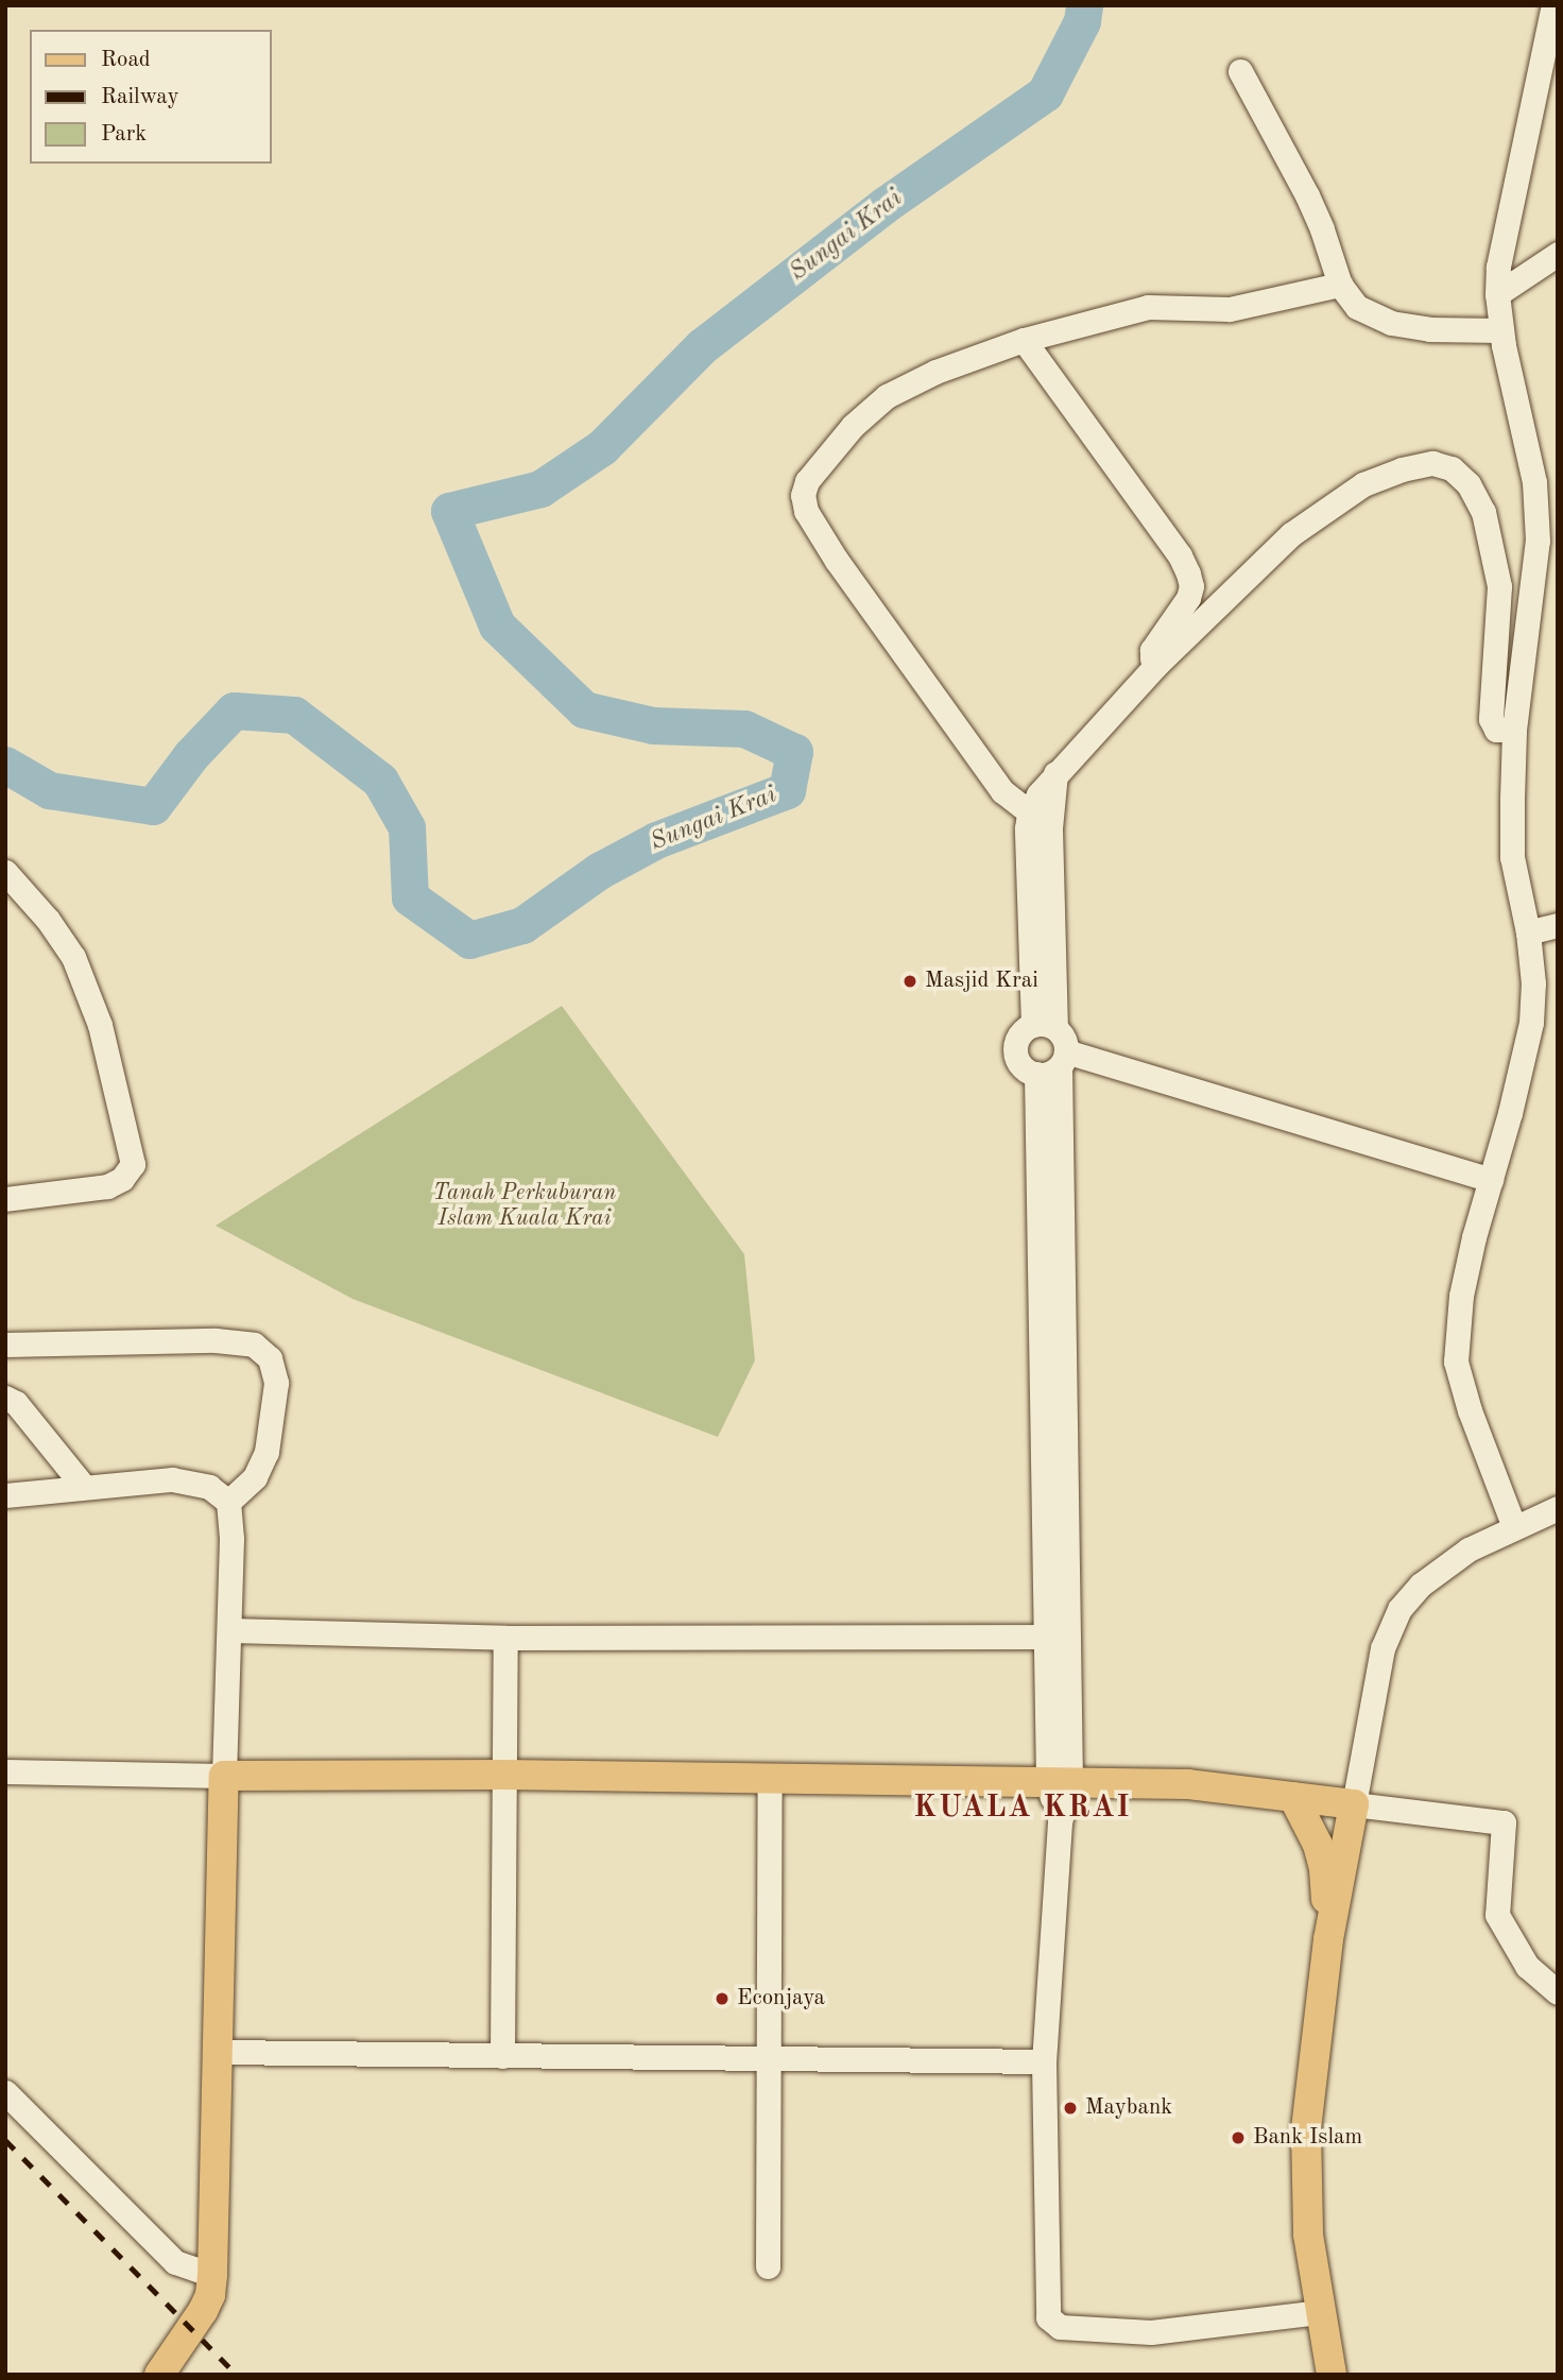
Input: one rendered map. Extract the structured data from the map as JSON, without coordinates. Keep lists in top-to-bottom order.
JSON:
{
  "districts": ["KUALA KRAI"],
  "water": ["Sungai Krai"],
  "parks": ["Tanah Perkuburan Islam Kuala Krai"],
  "places": [
    "Masjid Krai",
    "Econjaya",
    "Maybank",
    "Bank Islam"
  ],
  "legend": ["Road", "Railway", "Park"]
}
